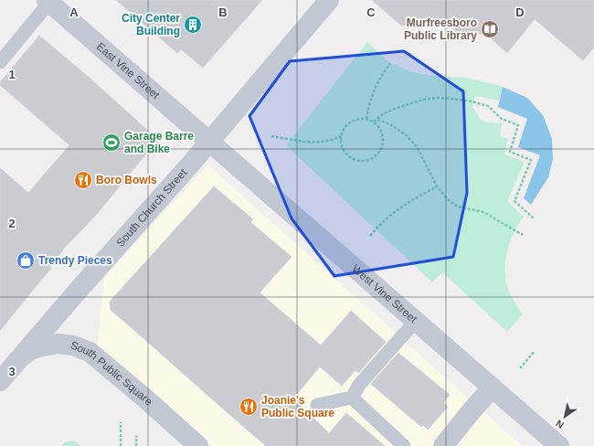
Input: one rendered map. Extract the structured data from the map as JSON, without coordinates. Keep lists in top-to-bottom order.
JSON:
{
  "streets": {
    "street": [
      "East Vine Street",
      "South Church Street",
      "West Vine Street",
      "South Public Square"
    ]
  },
  "crossings": [
    ["East Vine Street", "South Church Street"],
    ["East Vine Street", "West Vine Street"],
    ["South Church Street", "West Vine Street"],
    ["South Church Street", "South Public Square"]
  ],
  "places": {
    "building": ["City Center Building"],
    "library": ["Murfreesboro Public Library"],
    "sports": ["Garage Barre and Bike"],
    "restaurant": ["Boro Bowls", "Joanie's Public Square"],
    "shop": ["Trendy Pieces"]
  },
  "north": "bottom left",
  "grid": {
    "columns": [
      "A",
      "B",
      "C",
      "D"
    ],
    "rows": ["1", "2", "3"]
  }
}
